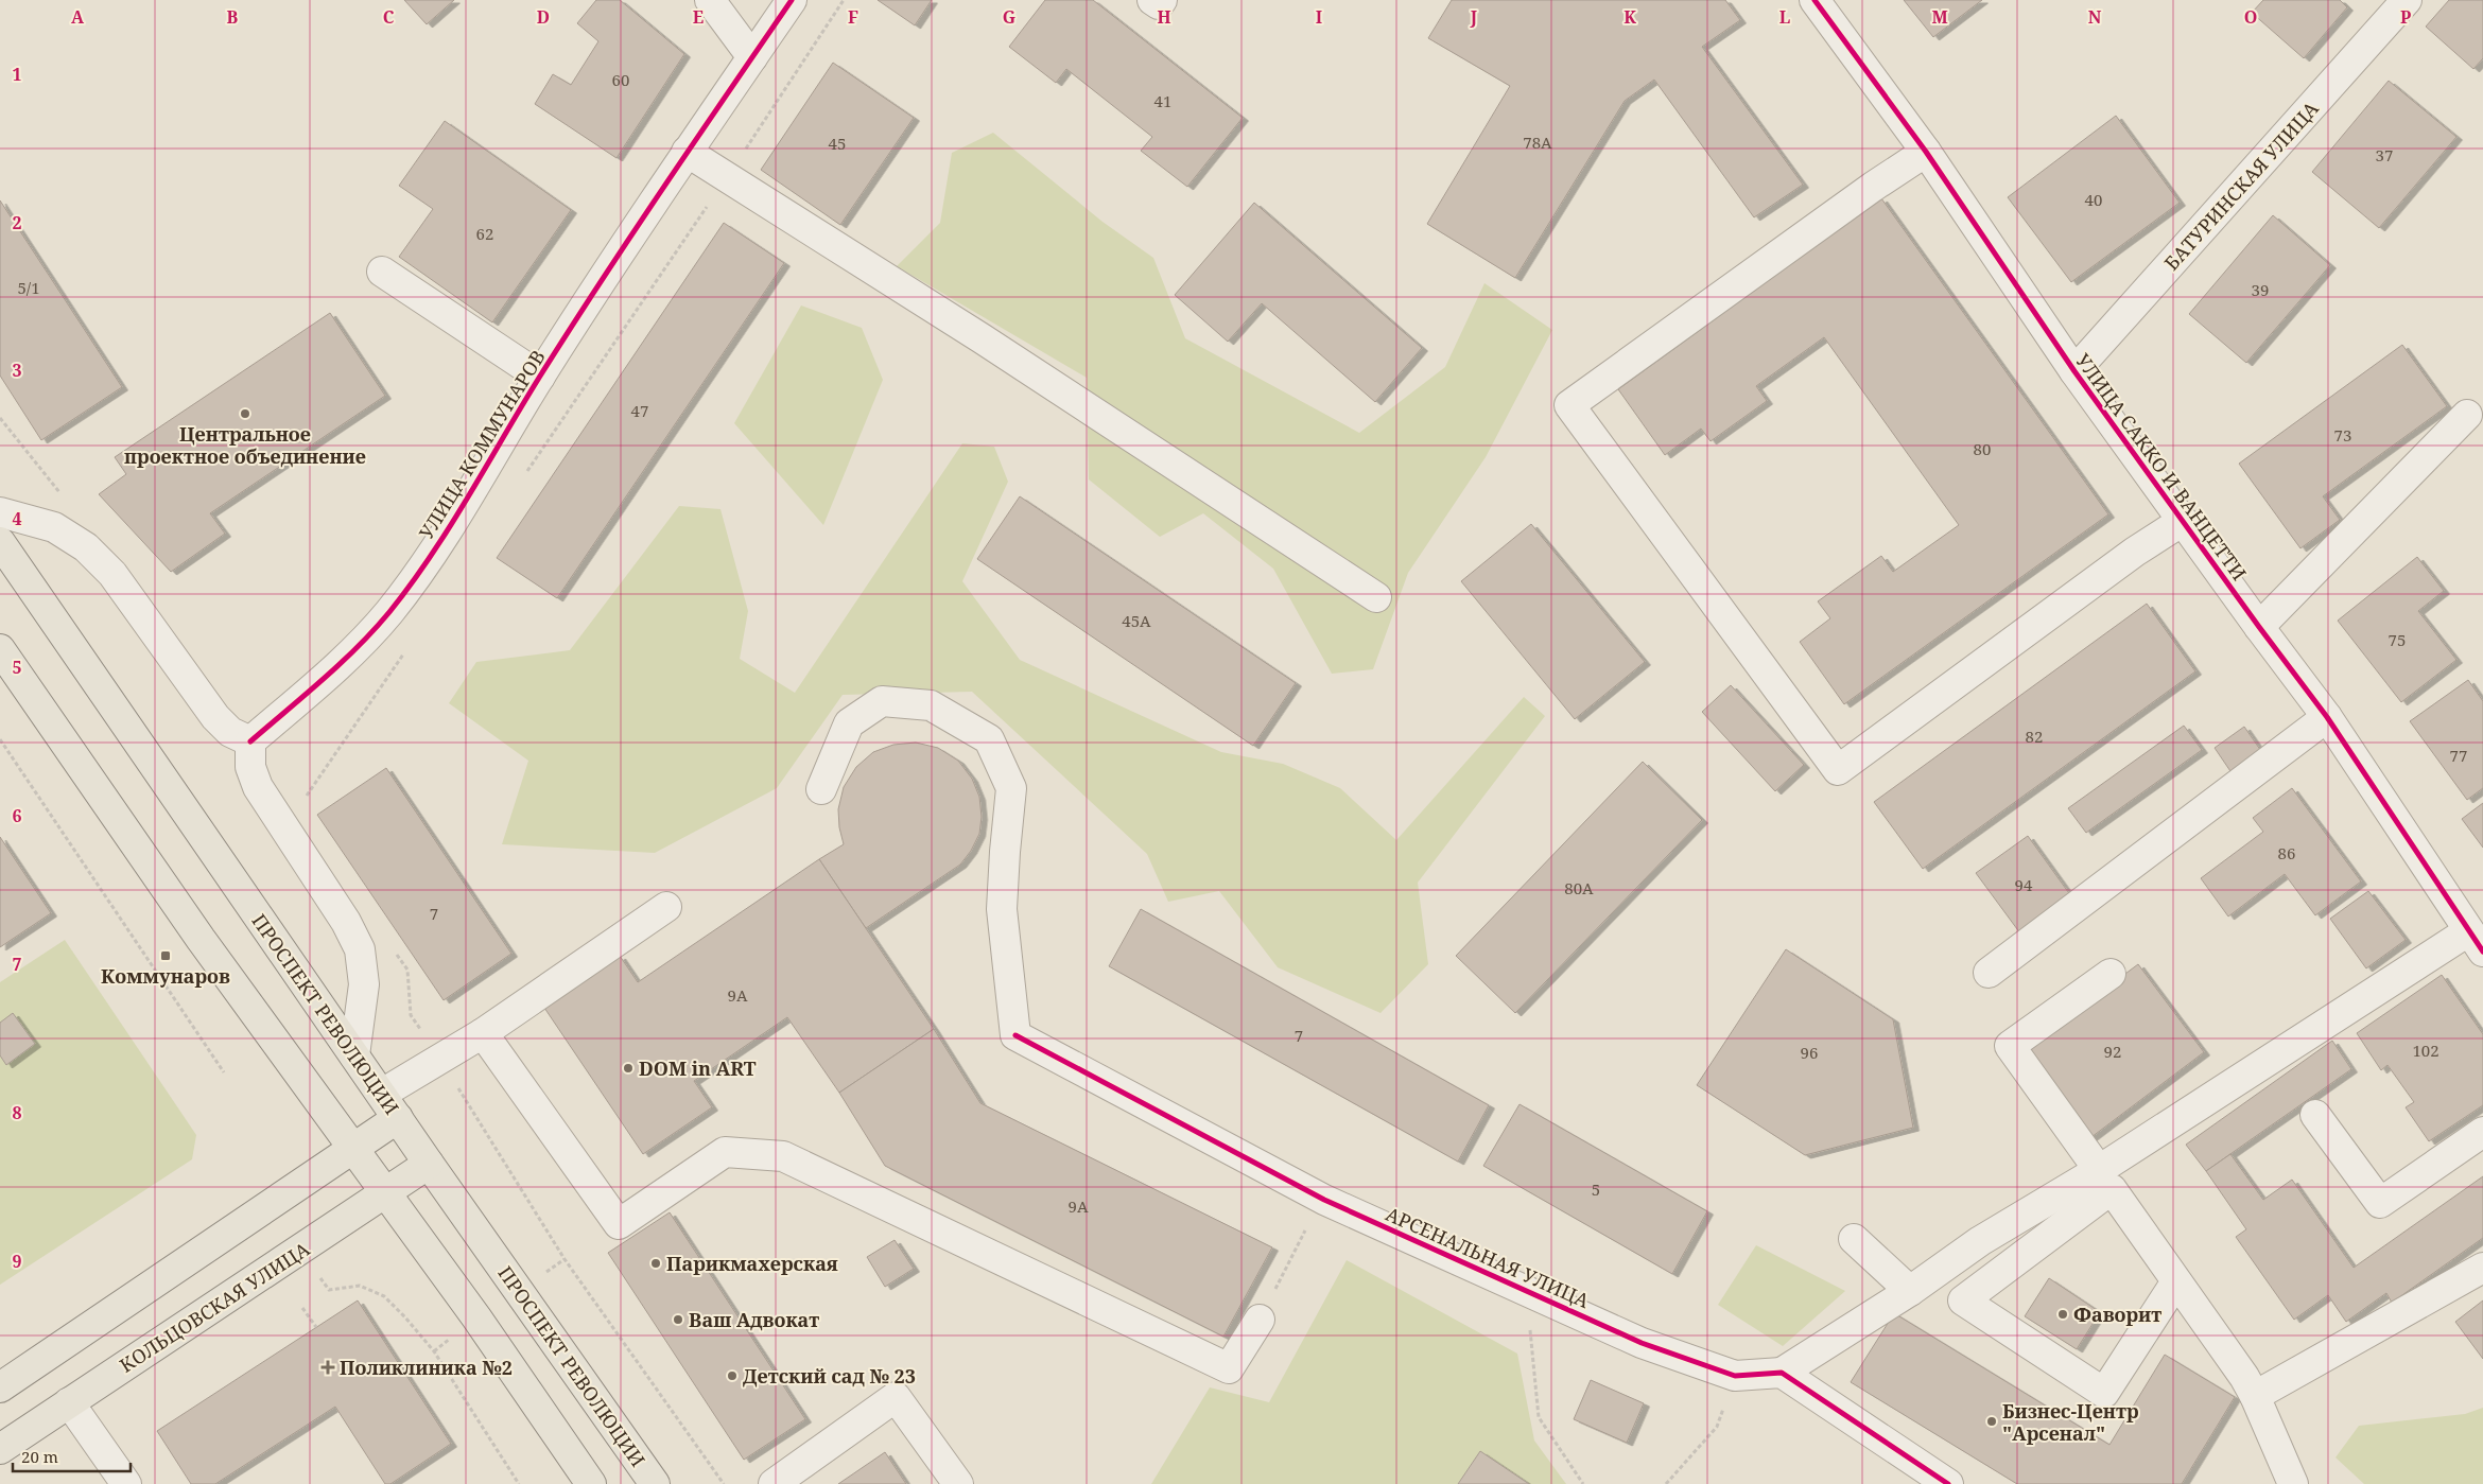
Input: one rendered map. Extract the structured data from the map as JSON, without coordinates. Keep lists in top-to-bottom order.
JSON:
{
  "streets": {
    "main road": ["ПРОСПЕКТ РЕВОЛЮЦИИ", "КОЛЬЦОВСКАЯ УЛИЦА"],
    "street": [
      "БАТУРИНСКАЯ УЛИЦА",
      "УЛИЦА КОММУНАРОВ",
      "УЛИЦА САККО И ВАНЦЕТТИ",
      "АРСЕНАЛЬНАЯ УЛИЦА"
    ]
  },
  "crossings": [
    ["БАТУРИНСКАЯ УЛИЦА", "УЛИЦА САККО И ВАНЦЕТТИ"],
    ["ПРОСПЕКТ РЕВОЛЮЦИИ", "КОЛЬЦОВСКАЯ УЛИЦА"]
  ],
  "places": {
    "other": [
      "Центральное проектное объединение",
      "DOM in ART",
      "Парикмахерская",
      "Фаворит",
      "Ваш Адвокат",
      "Детский сад № 23",
      "Бизнес-Центр \"Арсенал\""
    ],
    "transit": ["Коммунаров"],
    "health": ["Поликлиника №2"]
  },
  "house_numbers": [
    "60",
    "41",
    "78А",
    "45",
    "37",
    "40",
    "62",
    "5/1",
    "39",
    "47",
    "73",
    "80",
    "45А",
    "75",
    "82",
    "77",
    "86",
    "94",
    "80А",
    "7",
    "9А",
    "7",
    "102",
    "92",
    "96",
    "5",
    "9А"
  ],
  "scale_bar": "20 m",
  "grid": {
    "columns": [
      "A",
      "B",
      "C",
      "D",
      "E",
      "F",
      "G",
      "H",
      "I",
      "J",
      "K",
      "L",
      "M",
      "N",
      "O",
      "P"
    ],
    "rows": [
      "1",
      "2",
      "3",
      "4",
      "5",
      "6",
      "7",
      "8",
      "9"
    ]
  }
}
